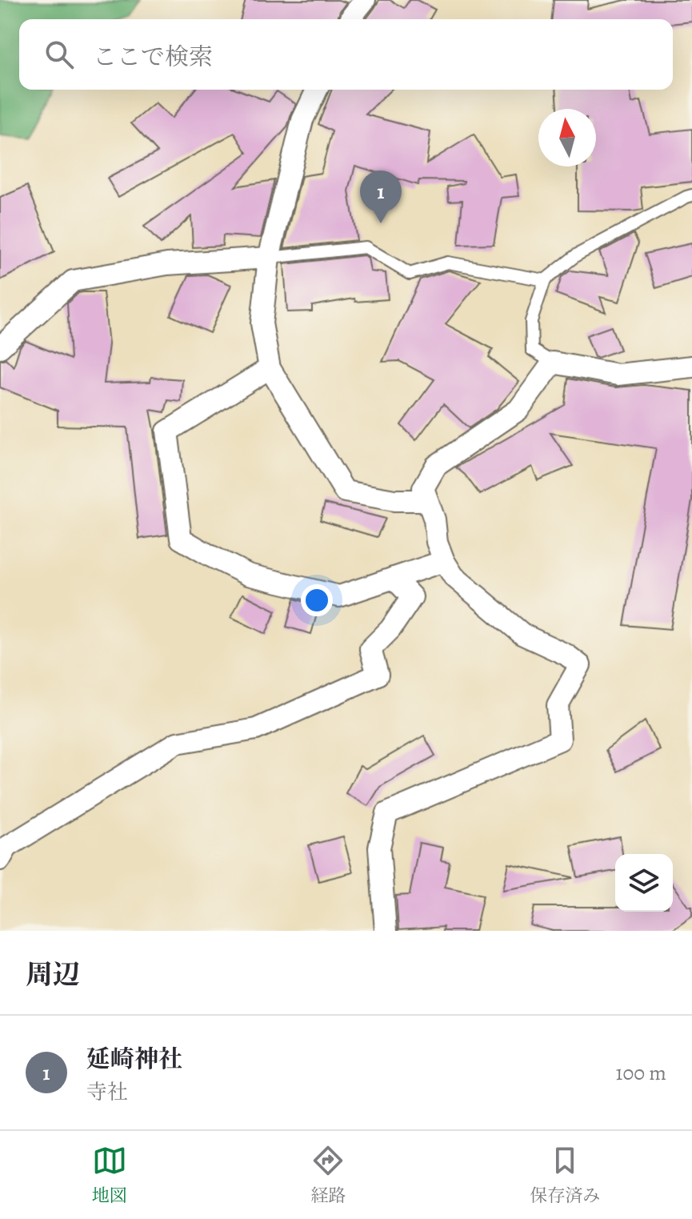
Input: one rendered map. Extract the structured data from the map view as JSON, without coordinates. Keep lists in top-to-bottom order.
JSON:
{
  "north": "top",
  "page": {
    "search": "ここで検索",
    "pins": "1",
    "heading": "周辺",
    "list": [
      {
        "mark": "1",
        "name": "延崎神社",
        "note": "寺社",
        "value": "100 m"
      }
    ],
    "nav": ["地図", "経路", "保存済み"]
  }
}
